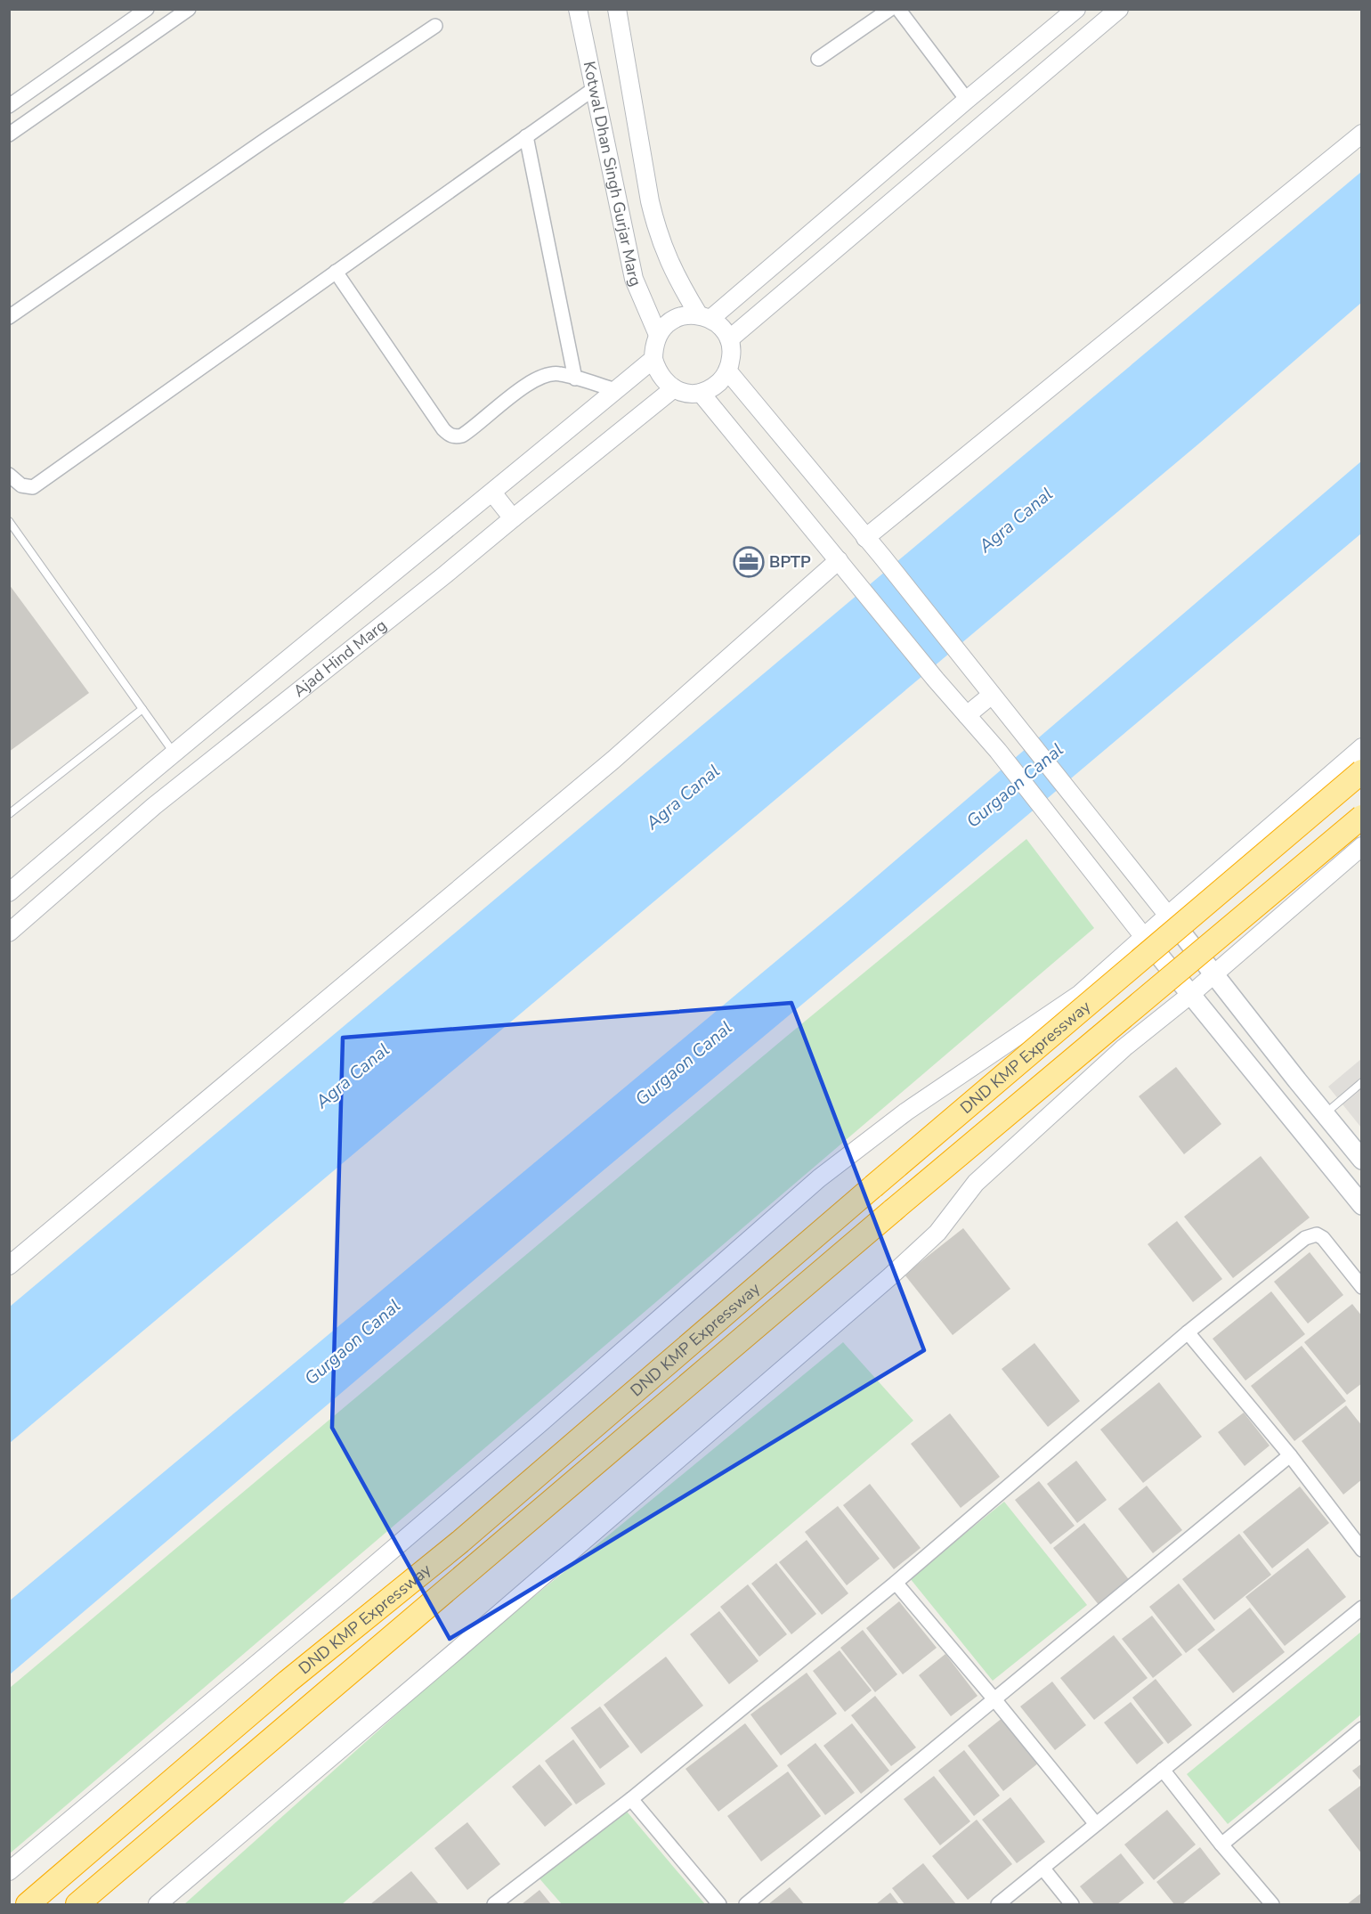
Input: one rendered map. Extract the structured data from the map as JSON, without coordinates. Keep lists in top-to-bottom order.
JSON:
{
  "streets": {
    "highway": ["DND KMP Expressway"],
    "street": ["Kotwal Dhan Singh Gurjar Marg", "Ajad Hind Marg"]
  },
  "crossings": [
    ["Kotwal Dhan Singh Gurjar Marg", "Ajad Hind Marg"]
  ],
  "water": ["Agra Canal", "Gurgaon Canal"],
  "places": {
    "office": ["BPTP"]
  }
}
